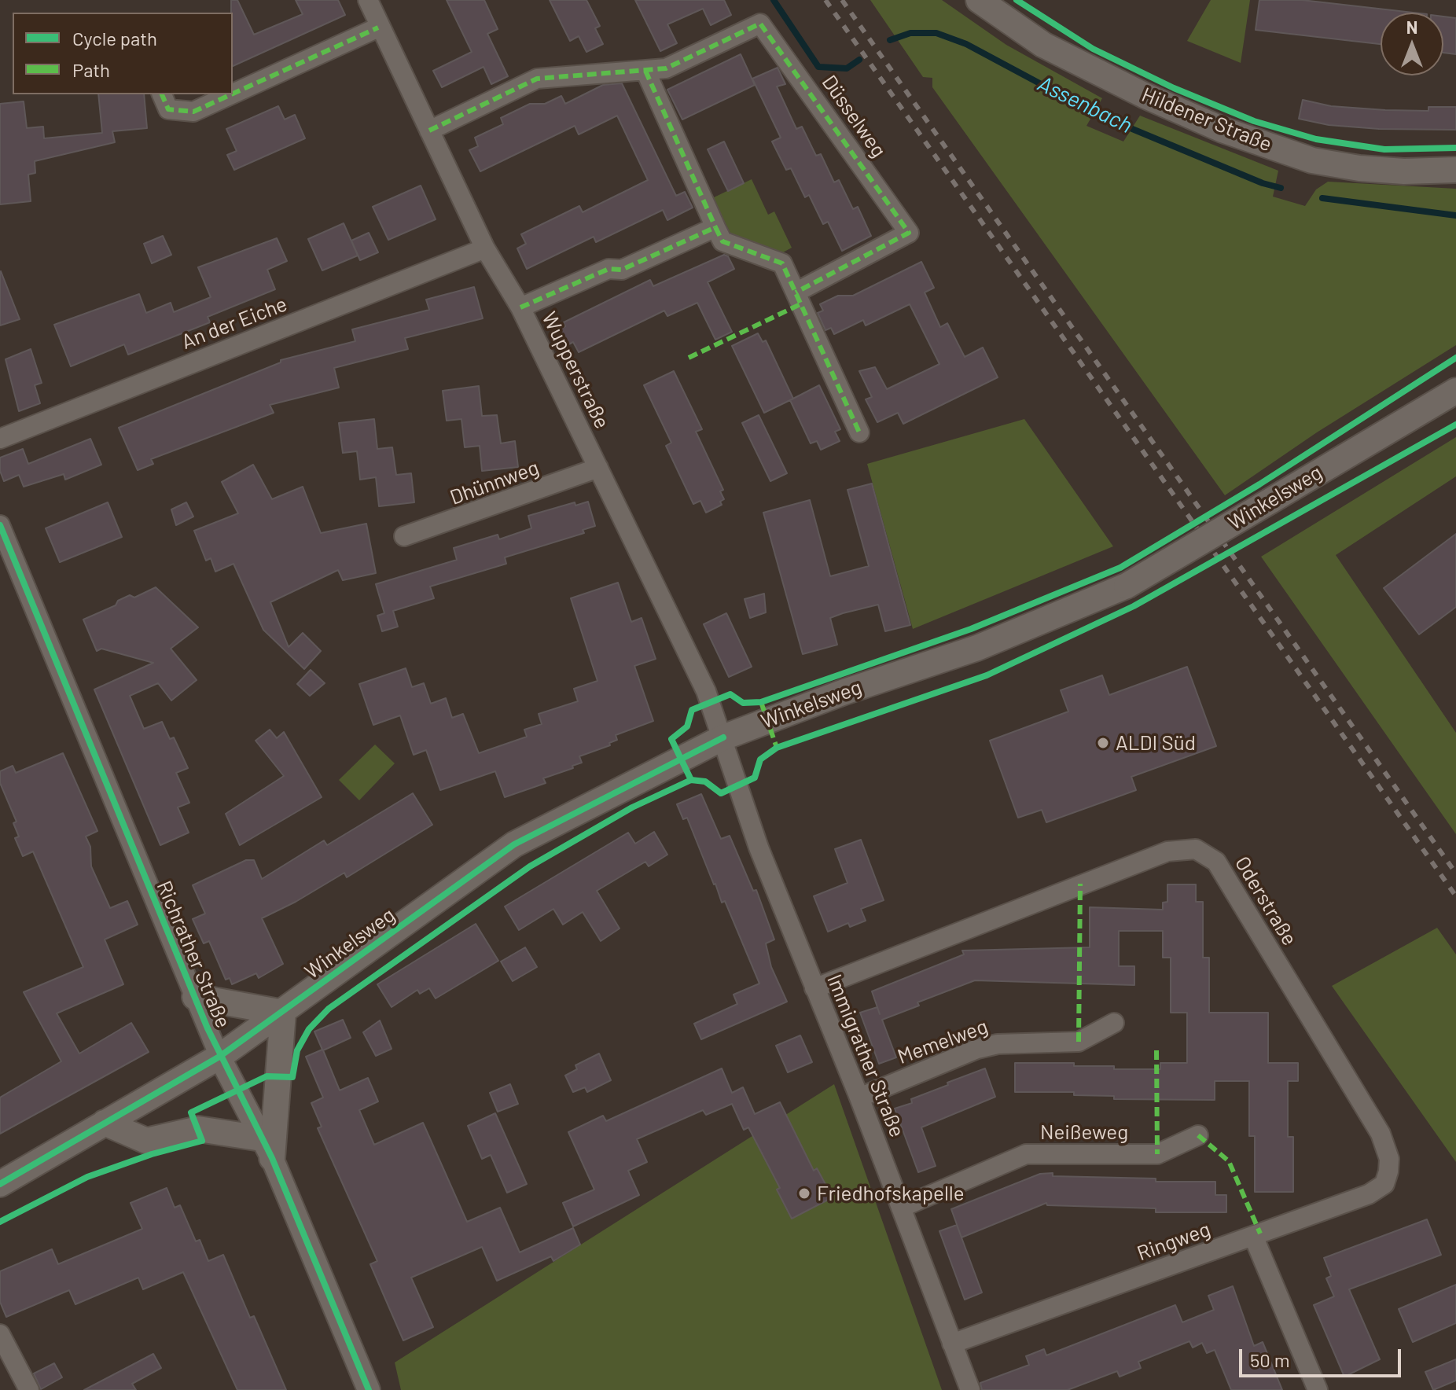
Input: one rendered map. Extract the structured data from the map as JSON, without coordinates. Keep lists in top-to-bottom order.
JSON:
{
  "streets": {
    "main road": ["Hildener Straße", "Winkelsweg"],
    "street": [
      "Düsselweg",
      "An der Eiche",
      "Wupperstraße",
      "Dhünnweg",
      "Oderstraße",
      "Richrather Straße",
      "Memelweg",
      "Immigrather Straße",
      "Neißeweg",
      "Ringweg"
    ]
  },
  "crossings": [
    ["Düsselweg", "Wupperstraße"],
    ["An der Eiche", "Wupperstraße"],
    ["Wupperstraße", "Dhünnweg"],
    ["Wupperstraße", "Winkelsweg"],
    ["Wupperstraße", "Immigrather Straße"],
    ["Winkelsweg", "Richrather Straße"],
    ["Winkelsweg", "Immigrather Straße"],
    ["Oderstraße", "Immigrather Straße"],
    ["Oderstraße", "Ringweg"],
    ["Memelweg", "Immigrather Straße"],
    ["Immigrather Straße", "Neißeweg"],
    ["Immigrather Straße", "Ringweg"]
  ],
  "water": ["Assenbach"],
  "places": ["ALDI Süd", "Friedhofskapelle"],
  "legend": ["Cycle path", "Path"],
  "scale_bar": "50 m",
  "north": "top"
}
